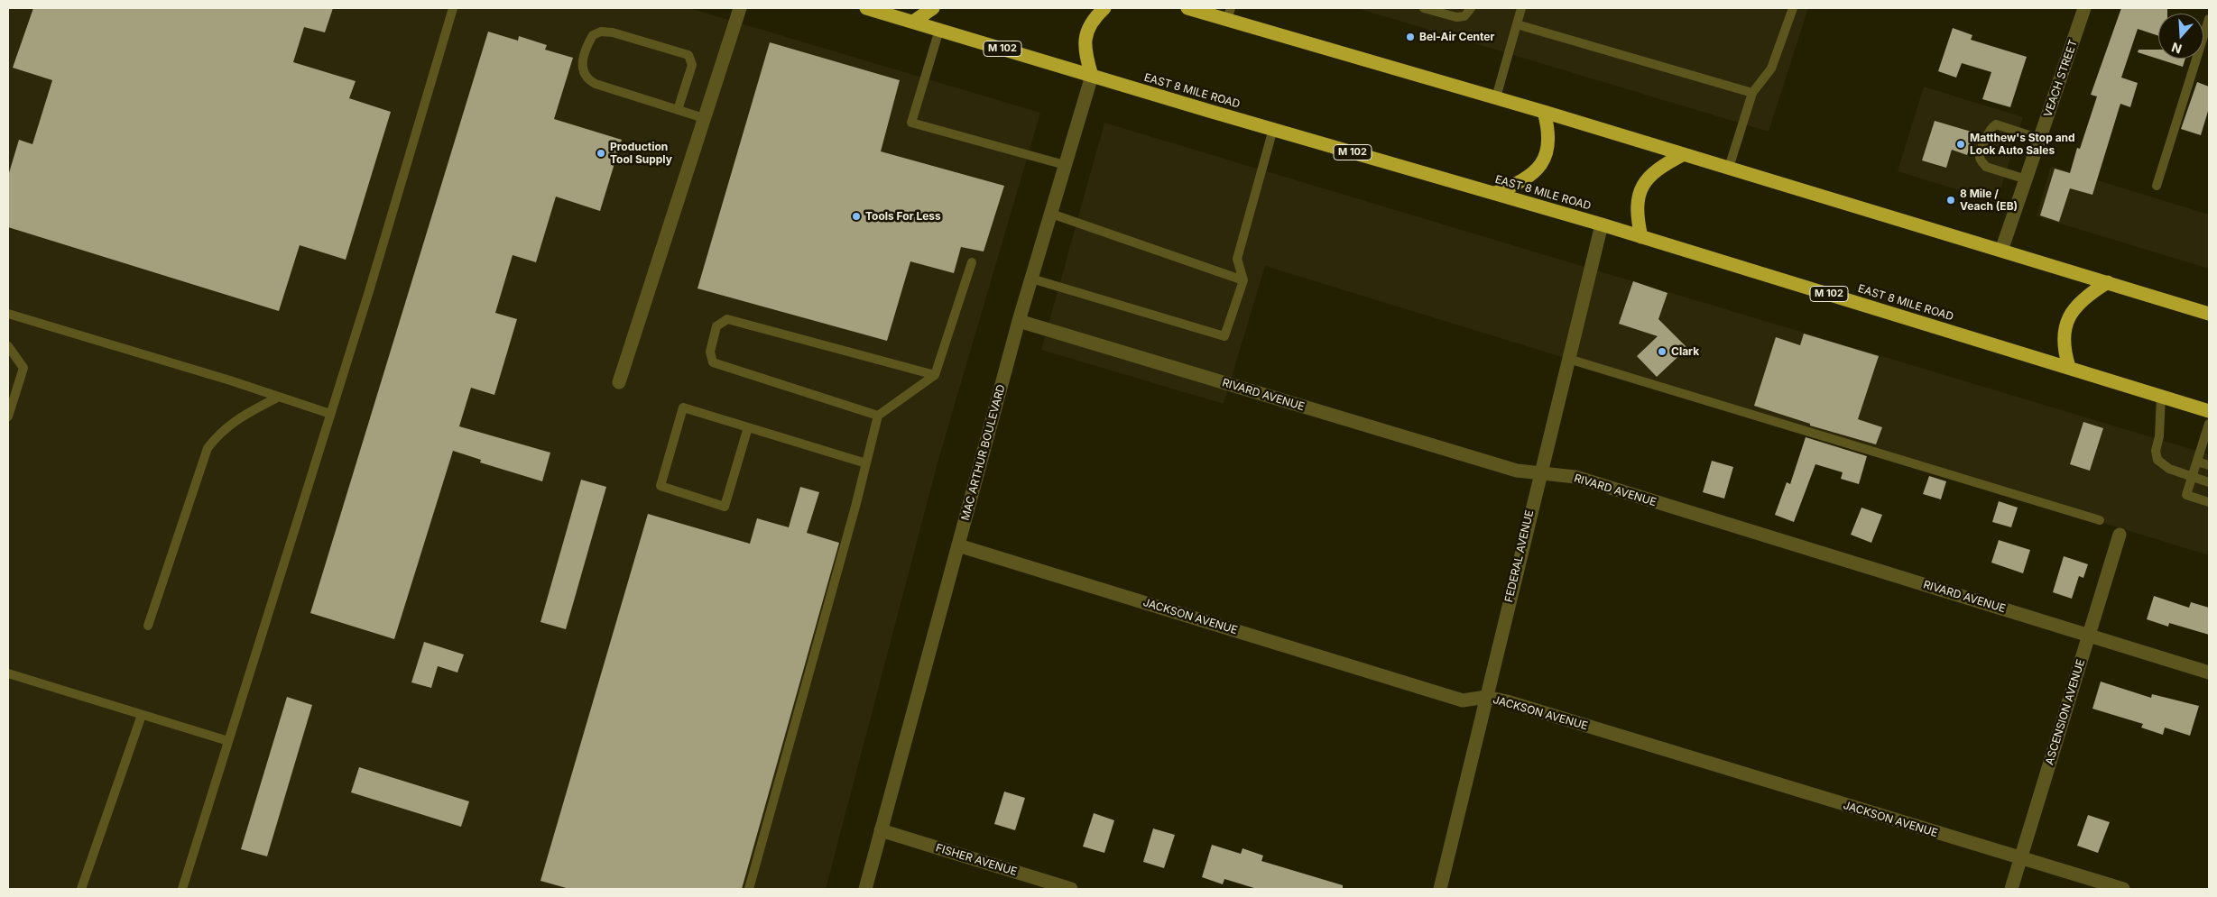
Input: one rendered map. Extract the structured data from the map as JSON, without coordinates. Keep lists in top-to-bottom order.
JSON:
{
  "streets": {
    "highway": ["M 102", "EAST 8 MILE ROAD"],
    "street": [
      "VEACH STREET",
      "RIVARD AVENUE",
      "MAC ARTHUR BOULEVARD",
      "FEDERAL AVENUE",
      "JACKSON AVENUE",
      "ASCENSION AVENUE",
      "FISHER AVENUE"
    ]
  },
  "crossings": [
    ["EAST 8 MILE ROAD", "MAC ARTHUR BOULEVARD"],
    ["EAST 8 MILE ROAD", "FEDERAL AVENUE"],
    ["RIVARD AVENUE", "MAC ARTHUR BOULEVARD"],
    ["RIVARD AVENUE", "FEDERAL AVENUE"],
    ["RIVARD AVENUE", "ASCENSION AVENUE"],
    ["MAC ARTHUR BOULEVARD", "JACKSON AVENUE"],
    ["MAC ARTHUR BOULEVARD", "FISHER AVENUE"],
    ["FEDERAL AVENUE", "JACKSON AVENUE"],
    ["JACKSON AVENUE", "ASCENSION AVENUE"]
  ],
  "places": [
    "Bel-Air Center",
    "Matthew's Stop and Look Auto Sales",
    "Production Tool Supply",
    "8 Mile / Veach (EB)",
    "Tools For Less",
    "Clark"
  ],
  "north": "bottom"
}
